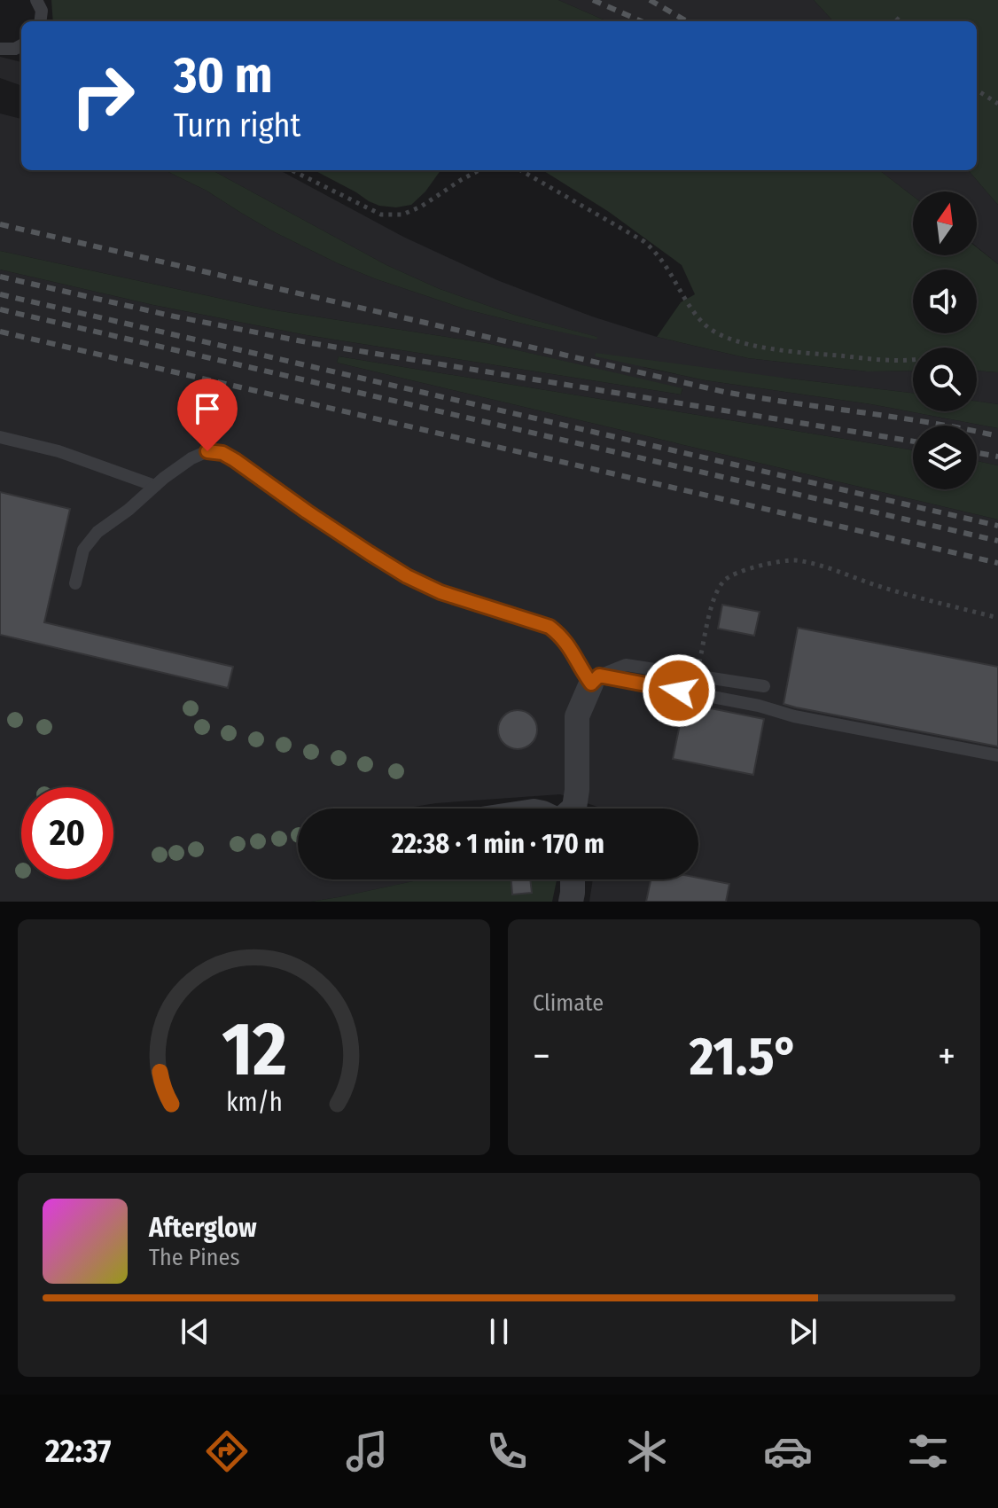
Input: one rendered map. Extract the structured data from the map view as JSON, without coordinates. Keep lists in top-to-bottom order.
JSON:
{
  "north": "top",
  "page": {
    "turn": ["30 m", "Turn right"],
    "limit": "20",
    "trip": "22:38 · 1 min · 170 m",
    "tile": "Climate",
    "heat": ["−", "21.5°", "+"],
    "song": ["Afterglow", "The Pines"],
    "tabs": "22:37",
    "gauge": ["12", "km/h"]
  }
}
